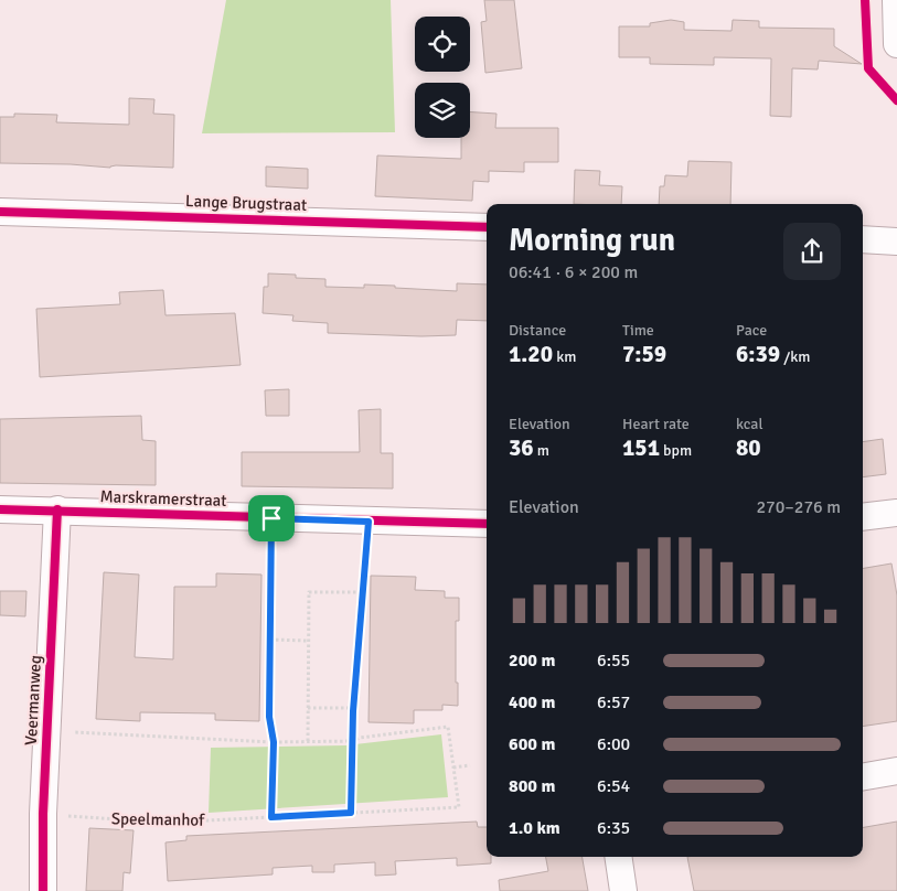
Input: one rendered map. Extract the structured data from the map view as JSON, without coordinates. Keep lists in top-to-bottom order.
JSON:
{
  "streets": {
    "street": ["Lange Brugstraat", "Marskramerstraat", "Veermanweg"],
    "path": ["Speelmanhof"]
  },
  "crossings": [
    ["Marskramerstraat", "Veermanweg"],
    ["Veermanweg", "Speelmanhof"]
  ],
  "page": {
    "heading": ["Morning run", "06:41 · 6 × 200 m"],
    "stats": [
      ["Distance", "1.20 km"],
      ["Time", "7:59"],
      ["Pace", "6:39 /km"],
      ["Elevation", "36 m"],
      ["Heart rate", "151 bpm"],
      ["kcal", "80"]
    ],
    "chart": ["Elevation", "270–276 m"],
    "list": [
      {
        "name": "200 m",
        "note": "6:55"
      },
      {
        "name": "400 m",
        "note": "6:57"
      },
      {
        "name": "600 m",
        "note": "6:00"
      },
      {
        "name": "800 m",
        "note": "6:54"
      },
      {
        "name": "1.0 km",
        "note": "6:35"
      }
    ]
  }
}
